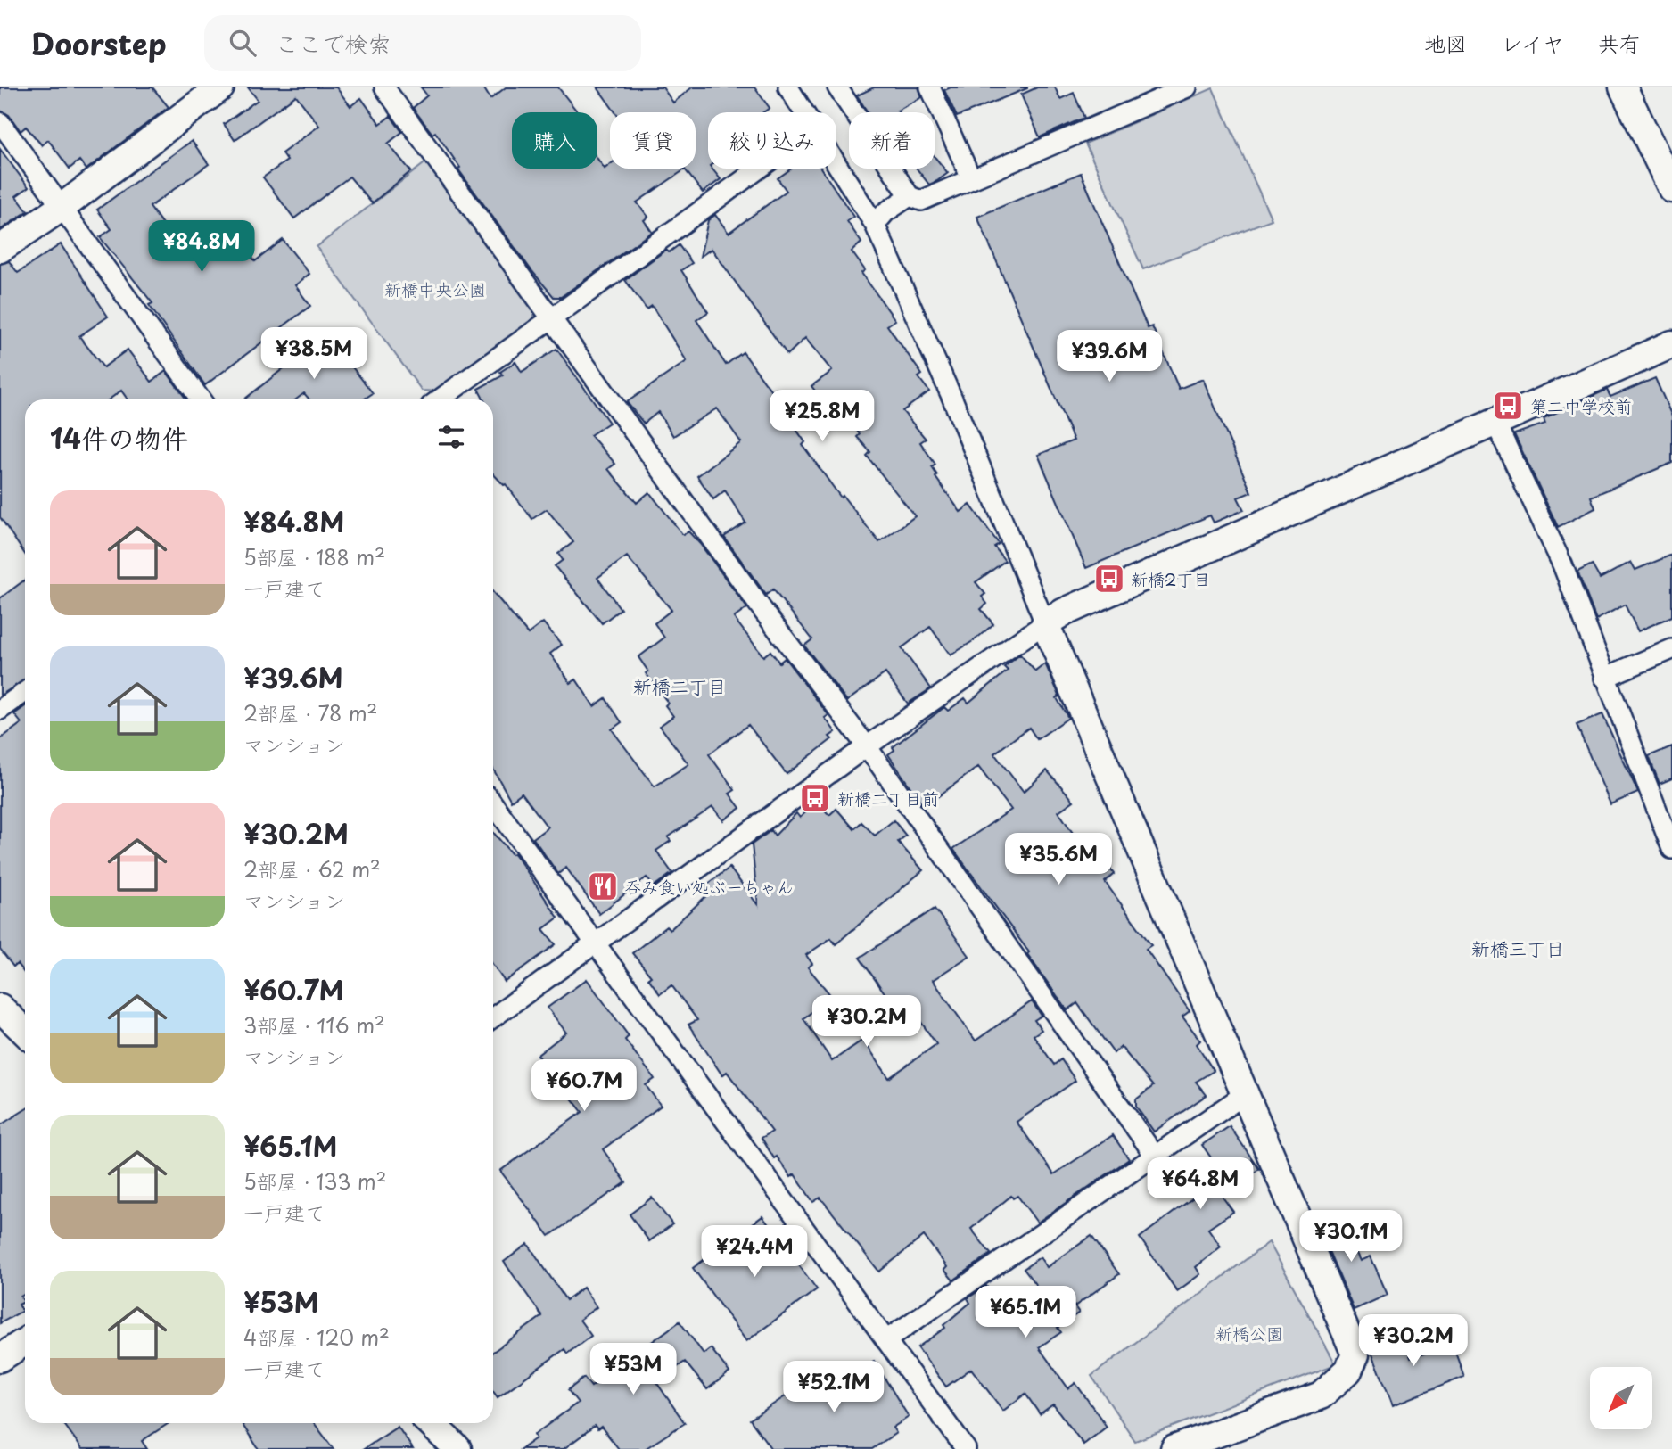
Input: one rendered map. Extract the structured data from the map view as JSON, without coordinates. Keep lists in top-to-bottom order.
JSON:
{
  "districts": ["新橋二丁目", "新橋三丁目"],
  "parks": ["新橋中央公園", "新橋公園"],
  "places": {
    "bus stop": ["第二中学校前", "新橋2丁目", "新橋二丁目前"],
    "restaurant": ["呑み食い処ぶーちゃん"]
  },
  "north": "bottom left",
  "page": {
    "header": "Doorstep",
    "search": "ここで検索",
    "nav": ["地図", "レイヤ", "共有"],
    "chip": [
      "購入",
      "賃貸",
      "絞り込み",
      "新着"
    ],
    "price": [
      "¥84.8M",
      "¥38.5M",
      "¥39.6M",
      "¥25.8M",
      "¥35.6M",
      "¥30.2M",
      "¥60.7M",
      "¥64.8M",
      "¥30.1M",
      "¥24.4M",
      "¥65.1M",
      "¥30.2M",
      "¥53M",
      "¥52.1M"
    ],
    "heading": "14件の物件",
    "list": [
      {
        "name": "¥84.8M",
        "note": "5部屋 · 188 m² · 一戸建て"
      },
      {
        "name": "¥39.6M",
        "note": "2部屋 · 78 m² · マンション"
      },
      {
        "name": "¥30.2M",
        "note": "2部屋 · 62 m² · マンション"
      },
      {
        "name": "¥60.7M",
        "note": "3部屋 · 116 m² · マンション"
      },
      {
        "name": "¥65.1M",
        "note": "5部屋 · 133 m² · 一戸建て"
      },
      {
        "name": "¥53M",
        "note": "4部屋 · 120 m² · 一戸建て"
      }
    ]
  }
}
